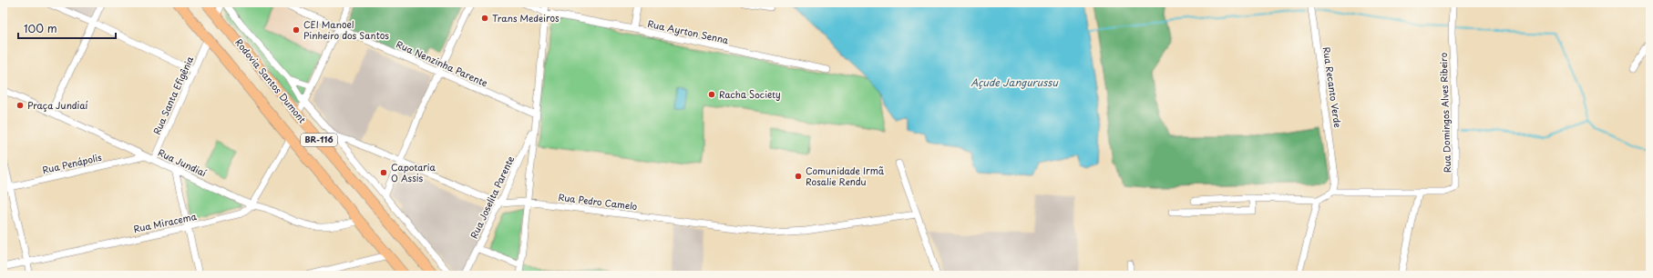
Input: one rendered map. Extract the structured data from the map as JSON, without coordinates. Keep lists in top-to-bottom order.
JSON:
{
  "streets": {
    "highway": ["Rodovia Santos Dumont", "BR-116"],
    "street": [
      "Rua Ayrton Senna",
      "Rua Nenzinha Parente",
      "Rua Recanto Verde",
      "Rua Santa Efigênia",
      "Rua Domingos Alves Ribeiro",
      "Rua Jundiaí",
      "Rua Penápolis",
      "Rua Joselita Parente",
      "Rua Pedro Camelo",
      "Rua Miracema"
    ]
  },
  "crossings": [
    ["Rua Ayrton Senna", "Rua Joselita Parente"],
    ["Rua Nenzinha Parente", "Rua Joselita Parente"],
    ["Rua Recanto Verde", "Rua Domingos Alves Ribeiro"],
    ["Rua Santa Efigênia", "BR-116"],
    ["Rua Santa Efigênia", "Rua Jundiaí"],
    ["BR-116", "Rua Jundiaí"],
    ["BR-116", "Rua Miracema"],
    ["Rua Jundiaí", "Rua Penápolis"],
    ["Rua Jundiaí", "Rua Miracema"],
    ["Rua Joselita Parente", "Rua Pedro Camelo"]
  ],
  "water": ["Açude Jangurussu"],
  "places": [
    "Trans Medeiros",
    "CEI Manoel Pinheiro dos Santos",
    "Racha Society",
    "Praça Jundiaí",
    "Capotaria O Assis",
    "Comunidade Irmã Rosalie Rendu"
  ],
  "scale_bar": "100 m"
}
